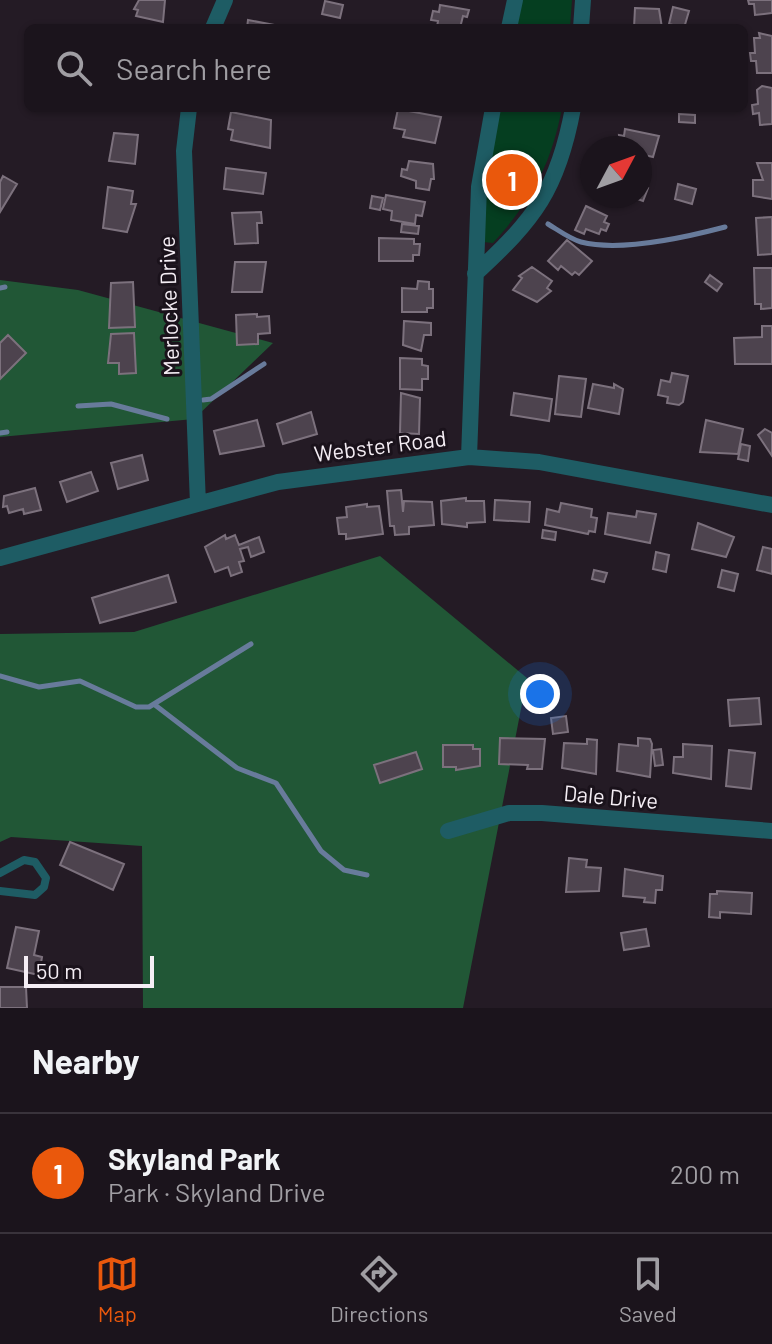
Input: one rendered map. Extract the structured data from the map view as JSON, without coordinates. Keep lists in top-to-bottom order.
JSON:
{
  "streets": {
    "street": ["Merlocke Drive", "Webster Road", "Dale Drive"]
  },
  "crossings": [
    ["Merlocke Drive", "Webster Road"]
  ],
  "scale_bar": "50 m",
  "north": "top right",
  "page": {
    "search": "Search here",
    "pins": "1",
    "scale": "50 m",
    "heading": "Nearby",
    "list": [
      {
        "mark": "1",
        "name": "Skyland Park",
        "note": "Park · Skyland Drive",
        "value": "200 m"
      }
    ],
    "nav": ["Map", "Directions", "Saved"]
  }
}
